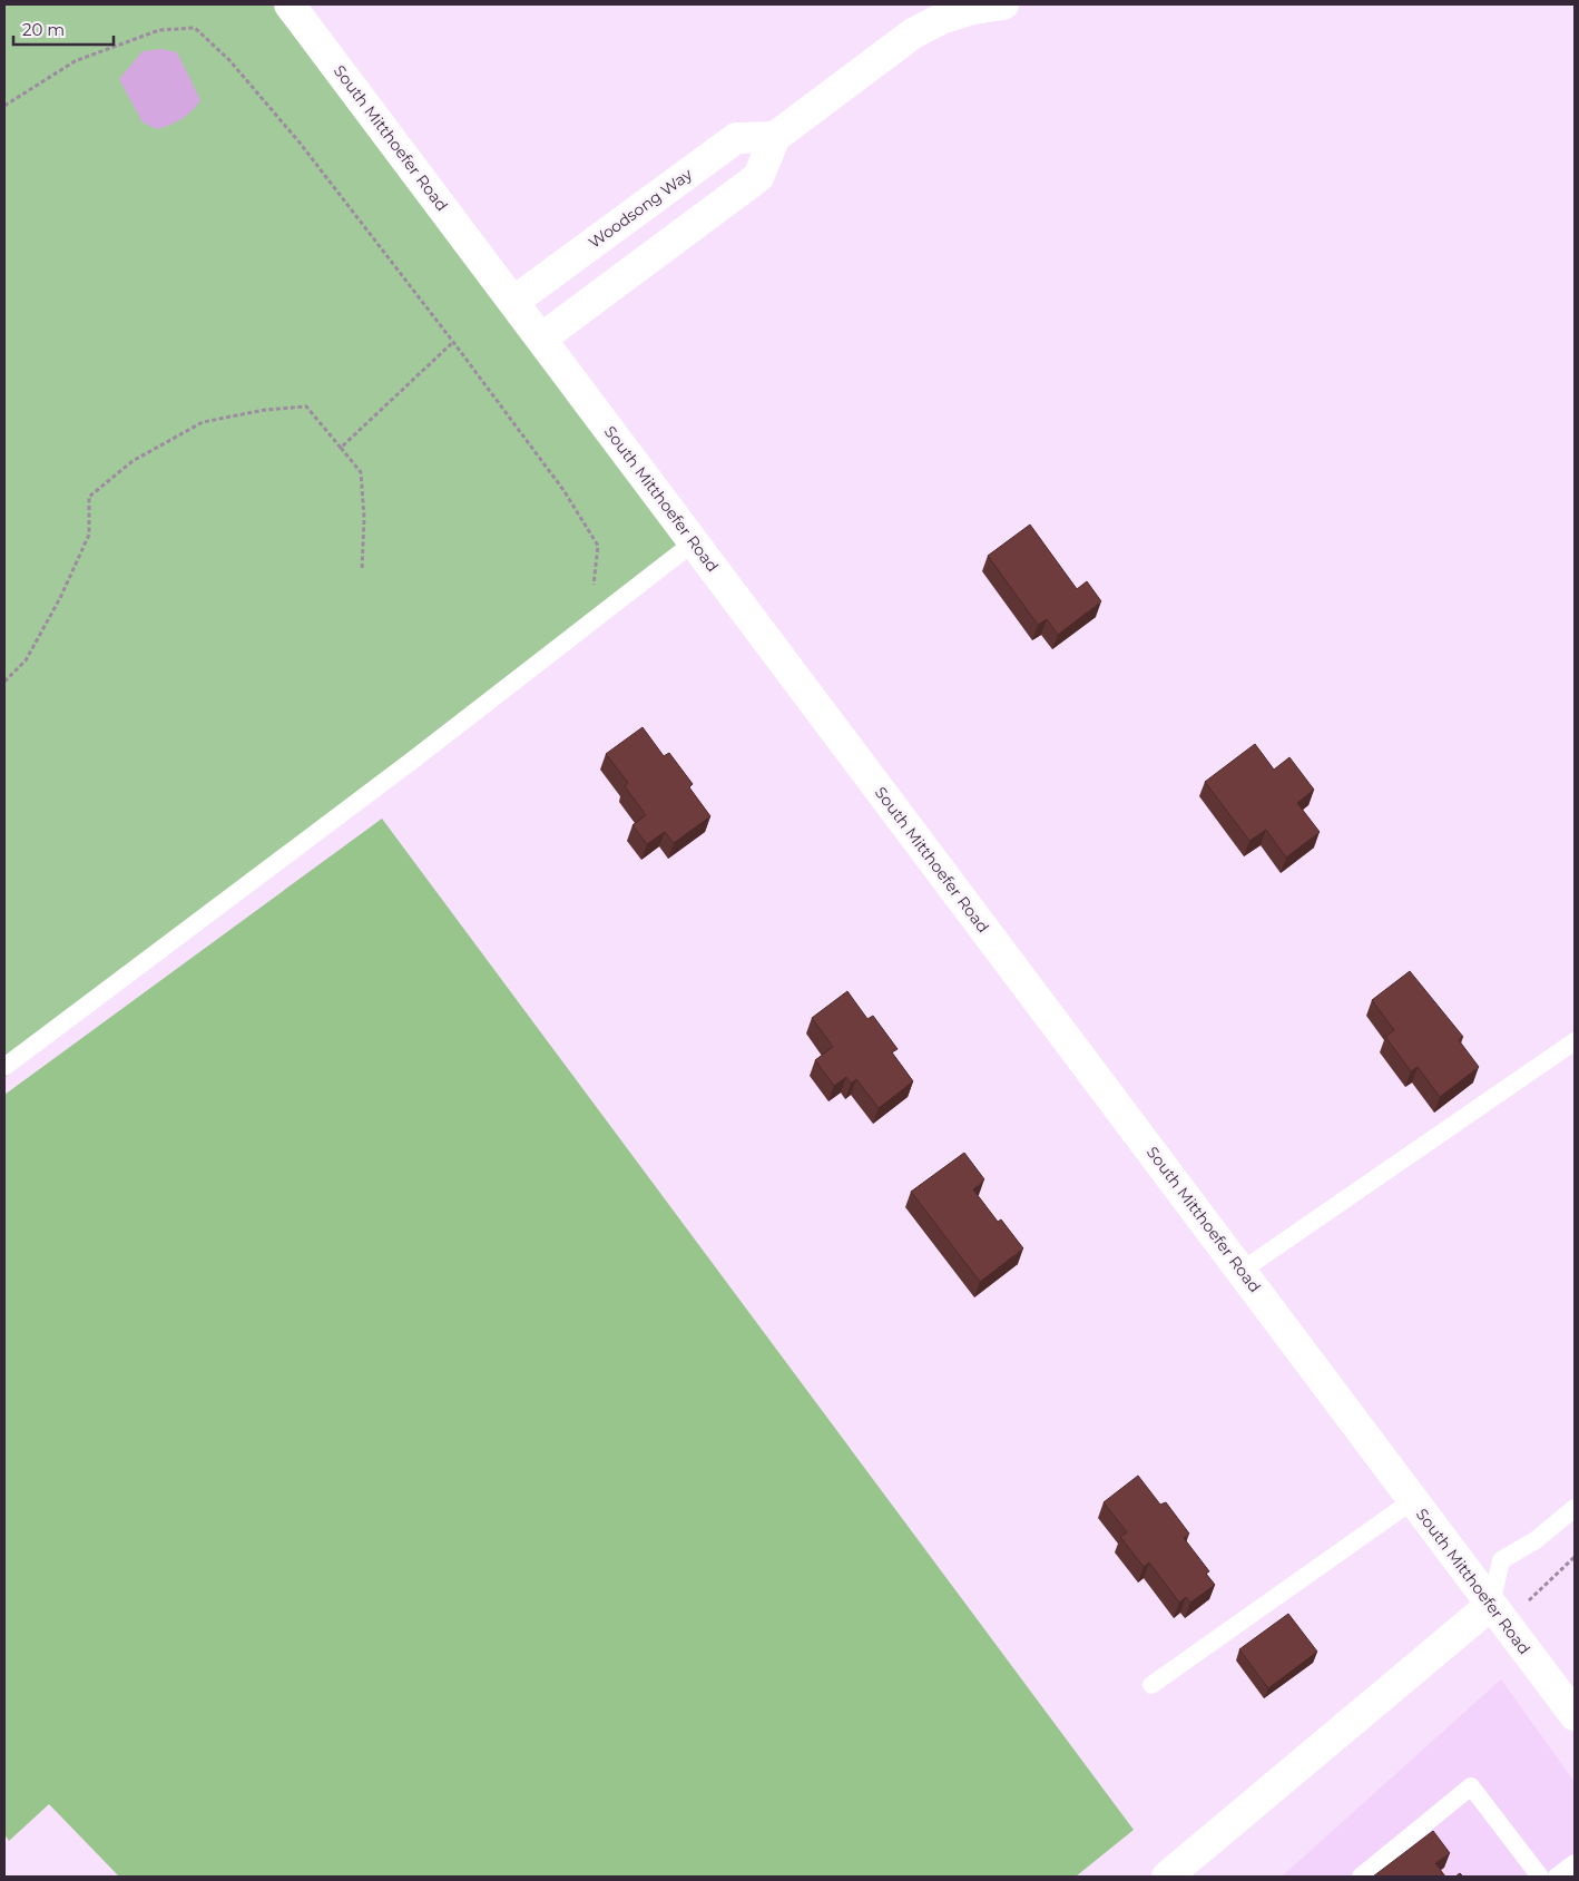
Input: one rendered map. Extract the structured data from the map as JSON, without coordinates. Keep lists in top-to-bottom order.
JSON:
{
  "streets": {
    "main road": ["South Mitthoefer Road", "Woodsong Way"]
  },
  "crossings": [
    ["South Mitthoefer Road", "Woodsong Way"]
  ],
  "scale_bar": "20 m"
}
